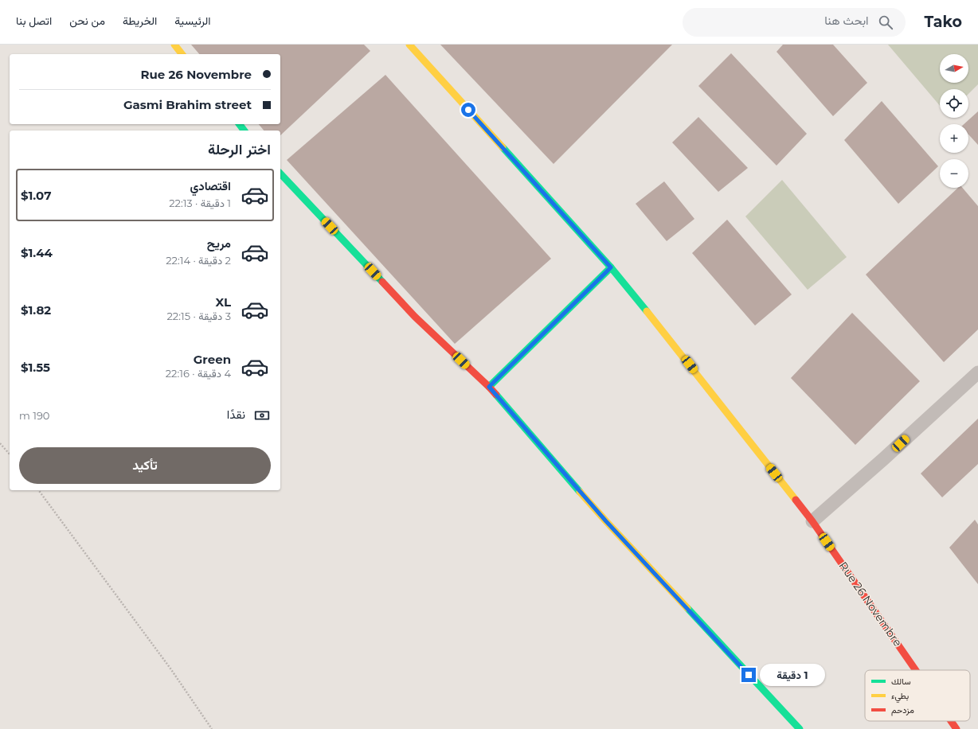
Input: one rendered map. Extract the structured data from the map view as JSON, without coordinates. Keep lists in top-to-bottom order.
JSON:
{
  "streets": {
    "street": ["Rue 26 Novembre"]
  },
  "legend": ["سالك", "بطيء", "مزدحم"],
  "north": "right",
  "page": {
    "header": "Tako",
    "search": "ابحث هنا",
    "nav": [
      "الرئيسية",
      "الخريطة",
      "من نحن",
      "اتصل بنا"
    ],
    "map_buttons": ["+", "−"],
    "banner": ["Rue 26 Novembre", "Gasmi Brahim street"],
    "heading": "اختر الرحلة",
    "list": [
      {
        "name": "اقتصادي",
        "note": "1 دقيقة · 22:13",
        "value": "$1.07"
      },
      {
        "name": "مريح",
        "note": "2 دقيقة · 22:14",
        "value": "$1.44"
      },
      {
        "name": "XL",
        "note": "3 دقيقة · 22:15",
        "value": "$1.82"
      },
      {
        "name": "Green",
        "note": "4 دقيقة · 22:16",
        "value": "$1.55"
      }
    ],
    "pay": ["نقدًا", "190 m"],
    "buttons": "تأكيد",
    "bubble": "1 دقيقة"
  }
}
